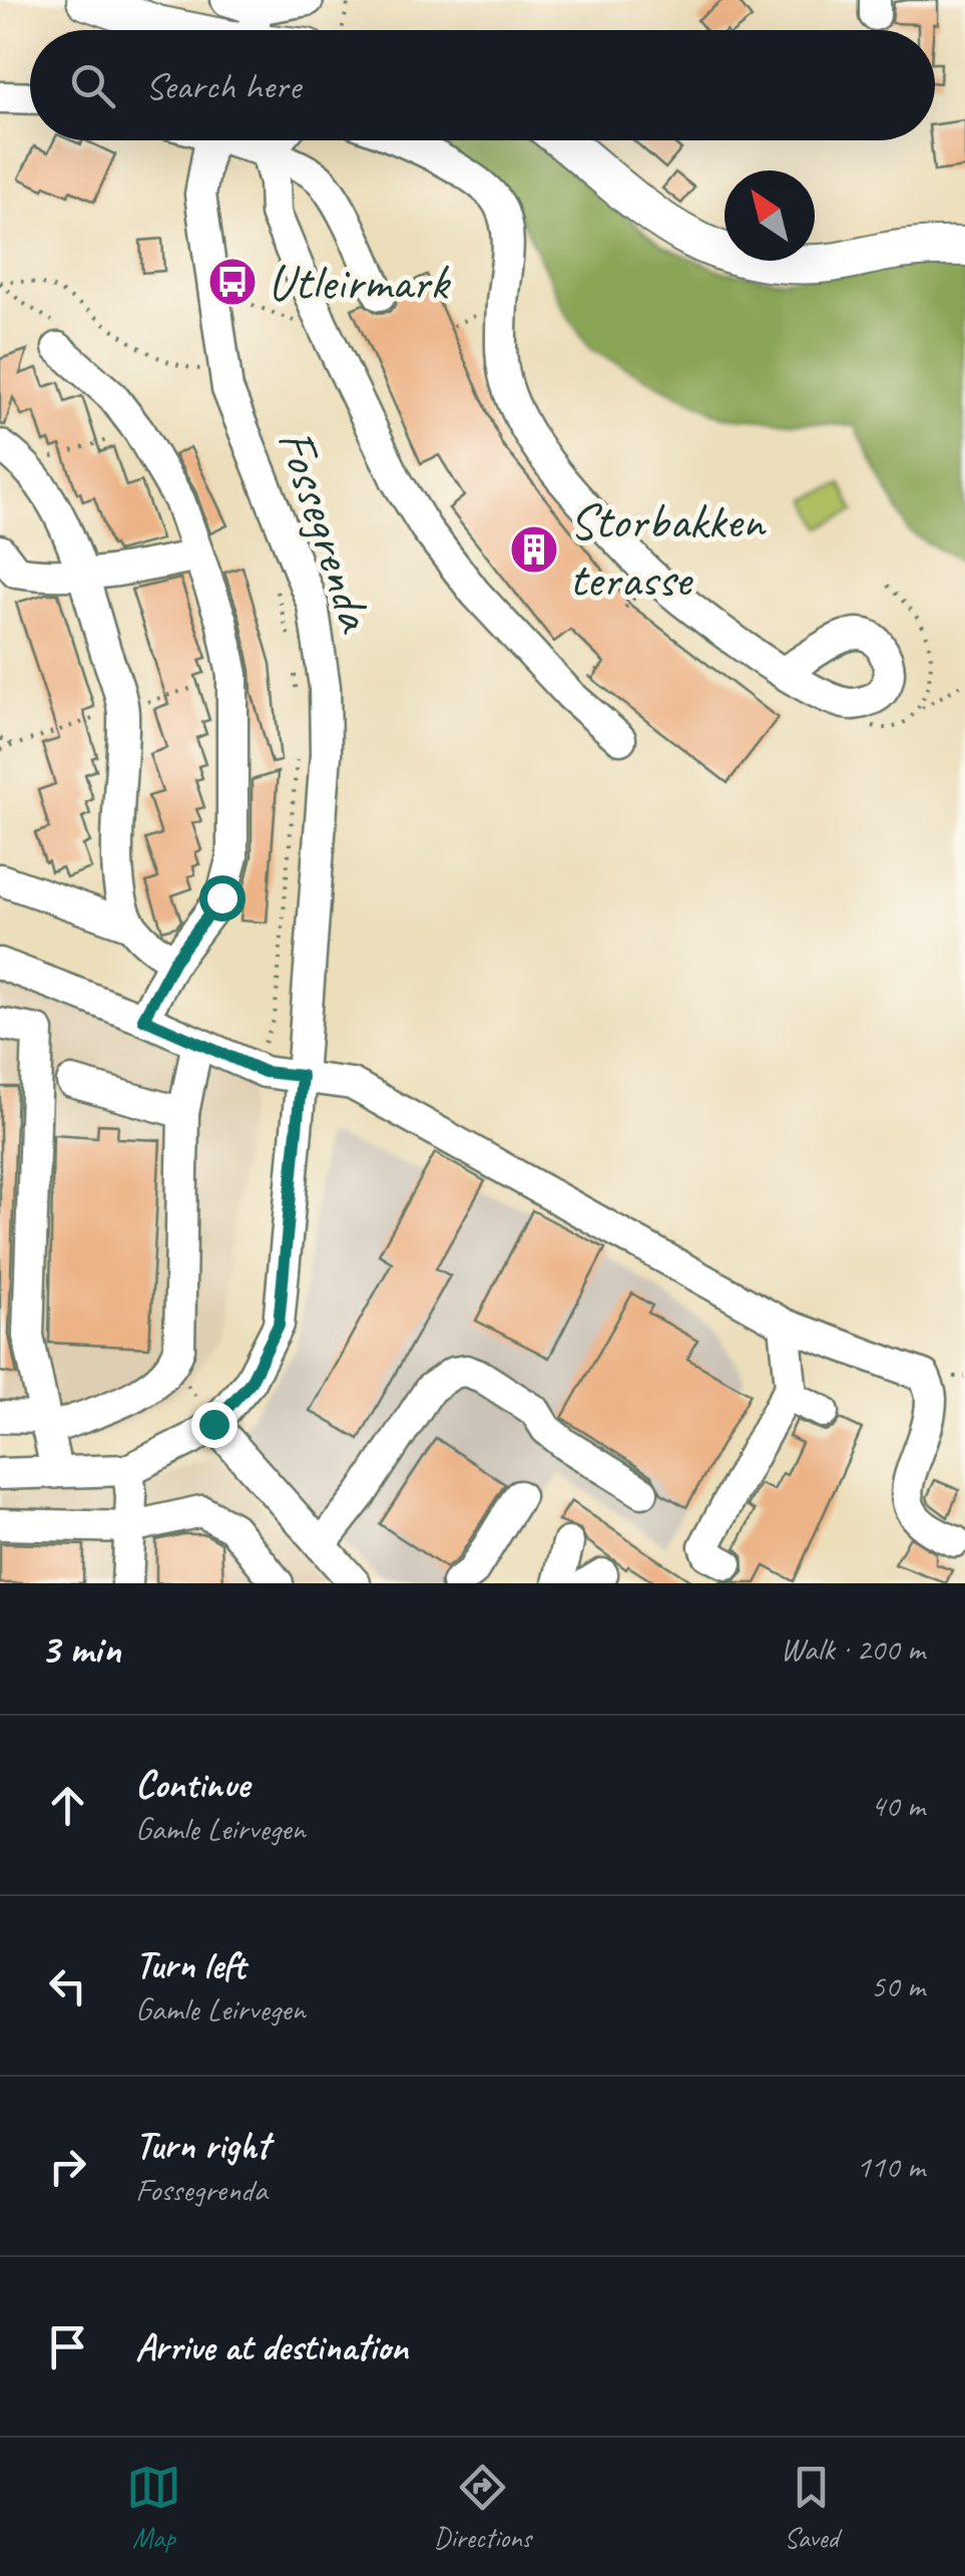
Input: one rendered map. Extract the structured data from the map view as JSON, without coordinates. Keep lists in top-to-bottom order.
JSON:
{
  "streets": {
    "street": ["Fossegrenda"]
  },
  "places": {
    "bus stop": ["Utleirmark"],
    "building": ["Storbakken terasse"]
  },
  "north": "top left",
  "page": {
    "search": "Search here",
    "heading": ["3 min", "Walk · 200 m"],
    "list": [
      ["Continue", "Gamle Leirvegen", "40 m"],
      ["Turn left", "Gamle Leirvegen", "50 m"],
      ["Turn right", "Fossegrenda", "110 m"],
      "Arrive at destination"
    ],
    "nav": ["Map", "Directions", "Saved"]
  }
}
